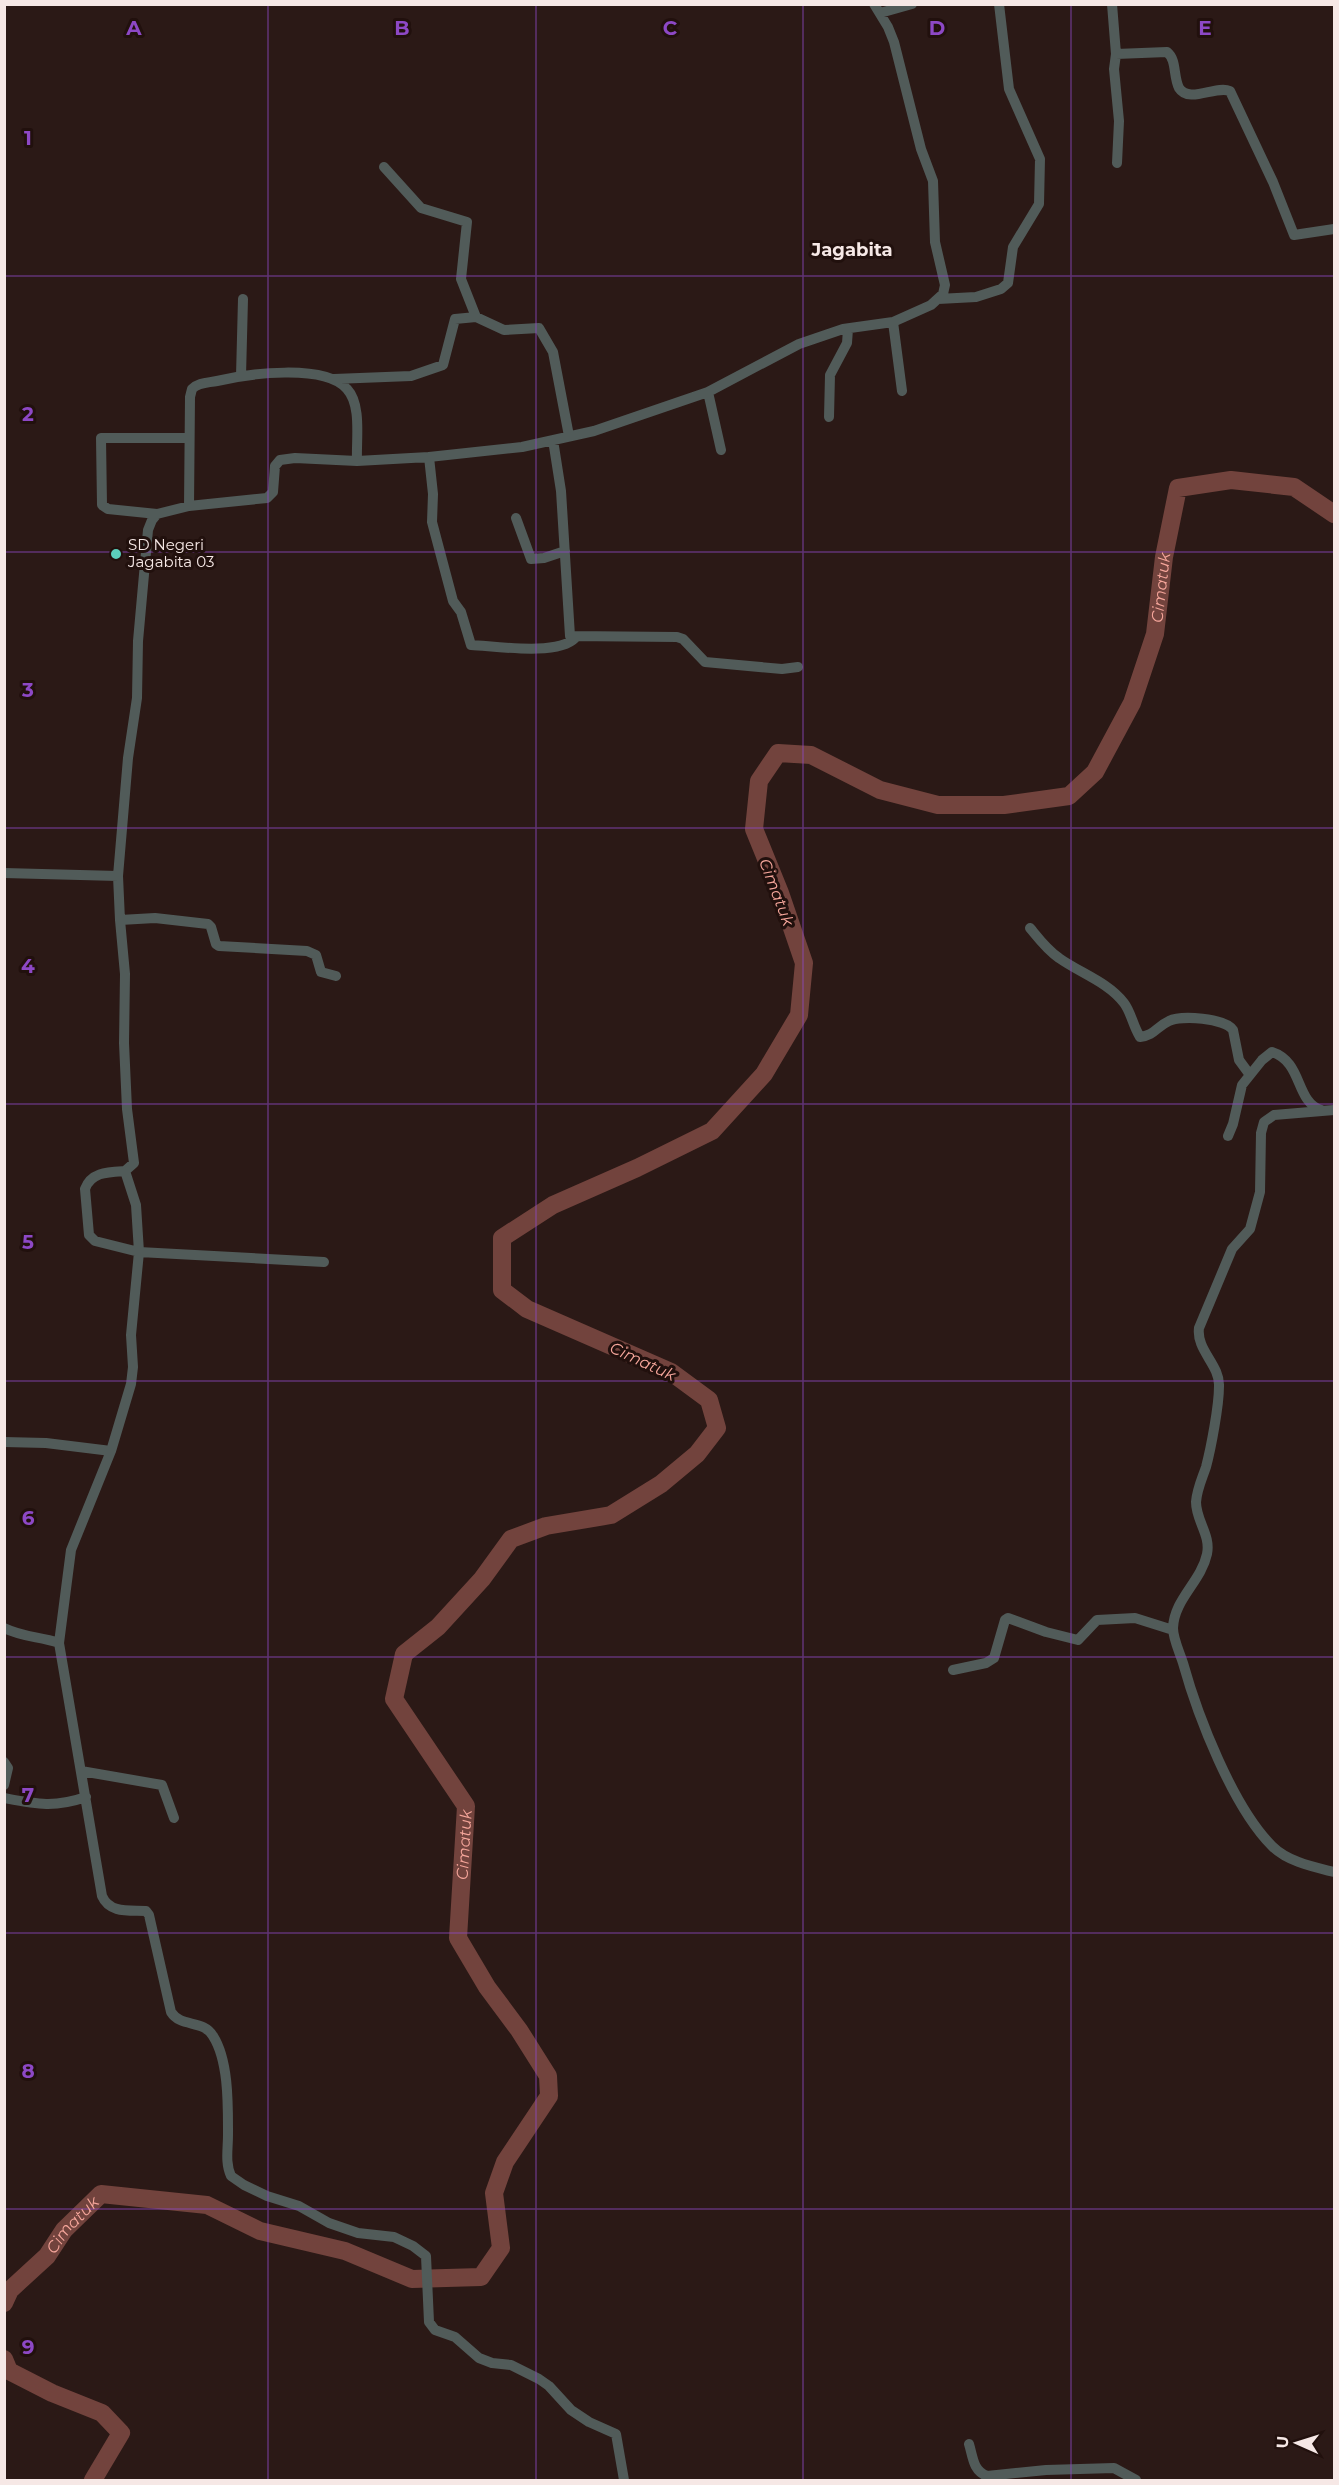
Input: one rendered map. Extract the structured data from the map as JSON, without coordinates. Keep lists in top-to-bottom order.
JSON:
{
  "districts": ["Jagabita"],
  "water": ["Cimatuk"],
  "places": ["SD Negeri Jagabita 03"],
  "north": "left",
  "grid": {
    "columns": [
      "A",
      "B",
      "C",
      "D",
      "E"
    ],
    "rows": [
      "1",
      "2",
      "3",
      "4",
      "5",
      "6",
      "7",
      "8",
      "9"
    ]
  }
}
